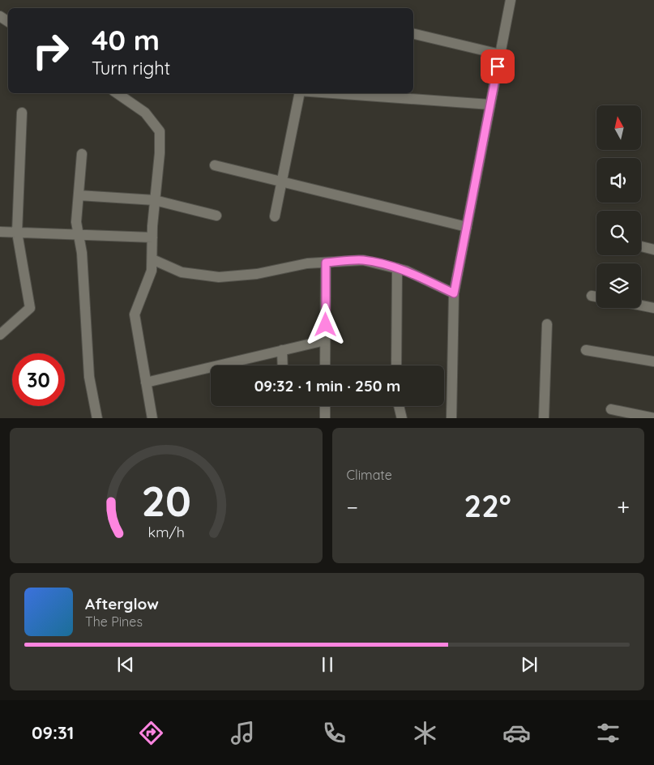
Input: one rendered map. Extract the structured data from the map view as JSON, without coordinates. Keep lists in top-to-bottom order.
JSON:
{
  "north": "top",
  "page": {
    "turn": ["40 m", "Turn right"],
    "limit": "30",
    "trip": "09:32 · 1 min · 250 m",
    "tile": "Climate",
    "heat": ["−", "22°", "+"],
    "song": ["Afterglow", "The Pines"],
    "tabs": "09:31",
    "gauge": ["20", "km/h"]
  }
}
